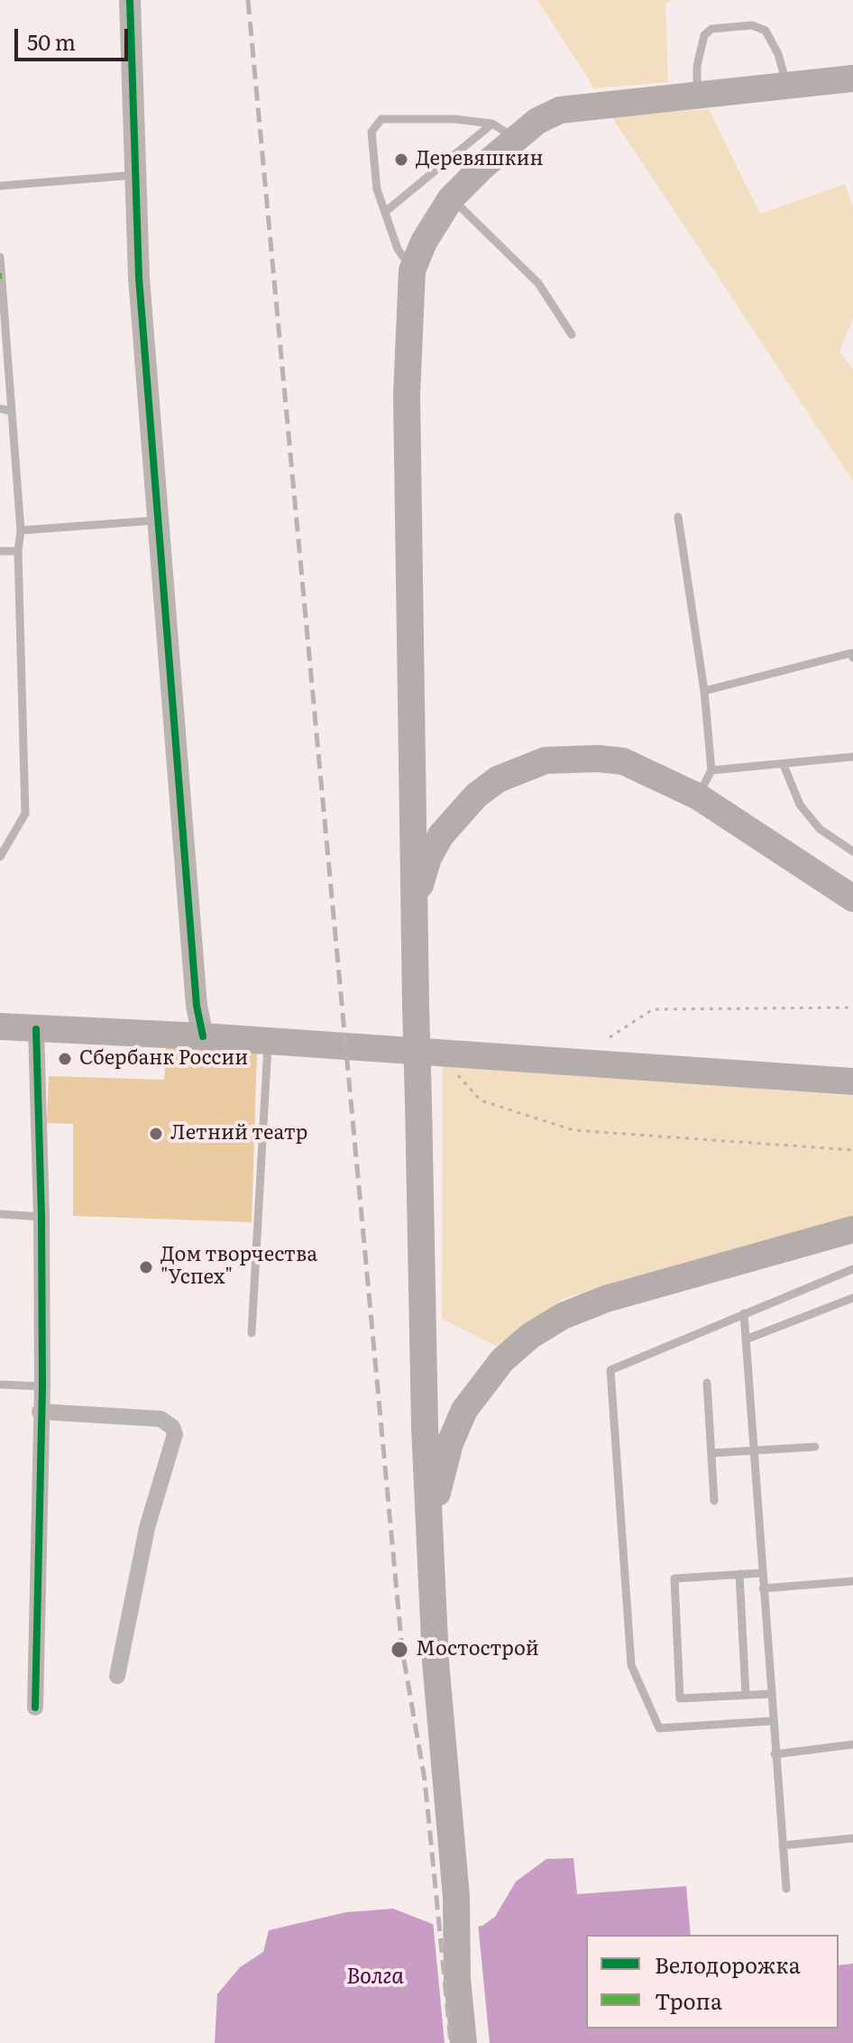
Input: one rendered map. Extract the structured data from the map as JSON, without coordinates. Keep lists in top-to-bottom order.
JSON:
{
  "water": ["Волга"],
  "places": [
    "Деревяшкин",
    "Сбербанк России",
    "Летний театр",
    "Дом творчества \"Успех\"",
    "Мостострой"
  ],
  "legend": ["Велодорожка", "Тропа"],
  "scale_bar": "50 m"
}
